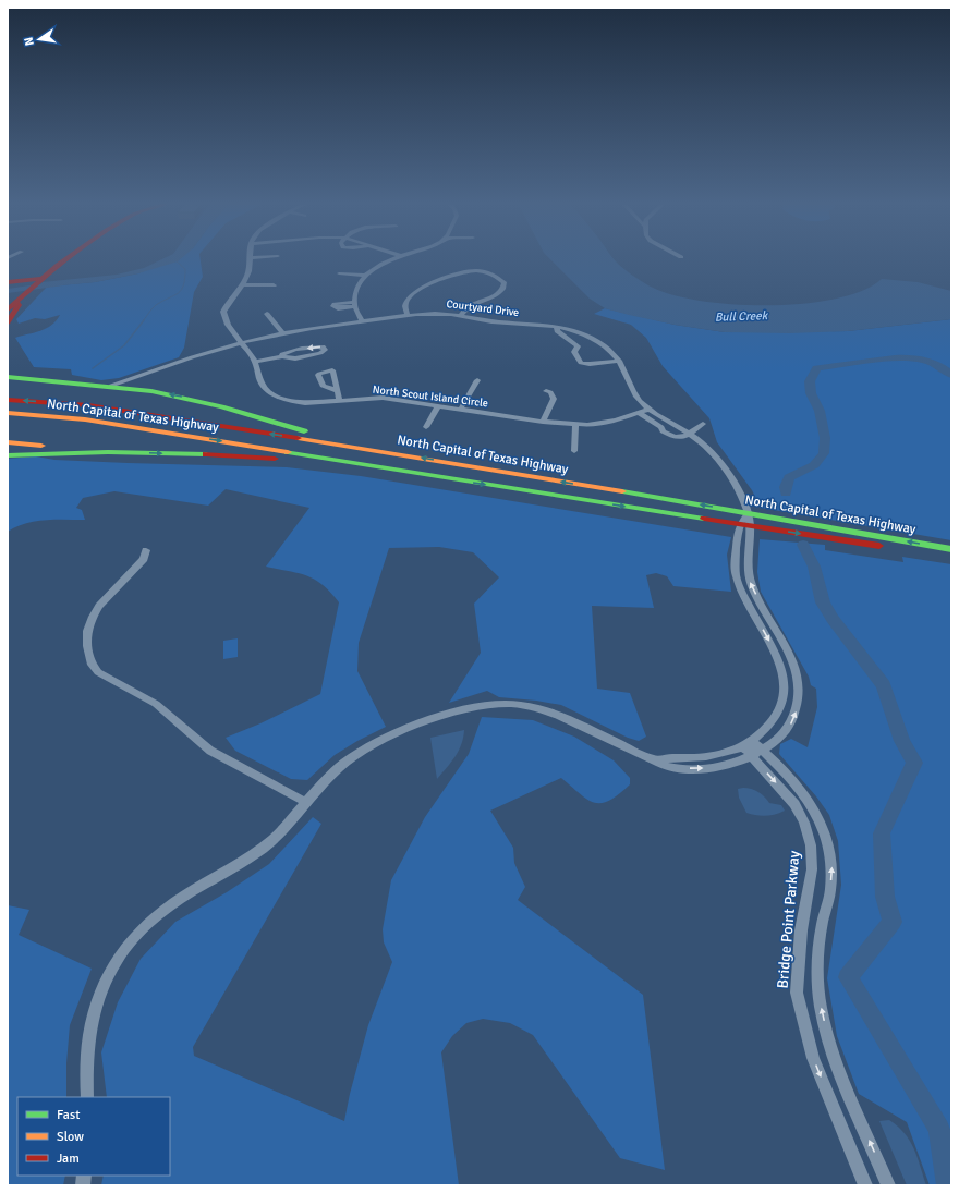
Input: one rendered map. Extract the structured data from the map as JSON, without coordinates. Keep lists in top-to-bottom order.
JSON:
{
  "streets": {
    "main road": ["North Capital of Texas Highway"],
    "street": ["Courtyard Drive", "North Scout Island Circle", "Bridge Point Parkway"]
  },
  "crossings": [
    ["Courtyard Drive", "North Scout Island Circle"],
    ["Courtyard Drive", "North Capital of Texas Highway"]
  ],
  "water": ["Bull Creek"],
  "legend": ["Fast", "Slow", "Jam"],
  "north": "left"
}
